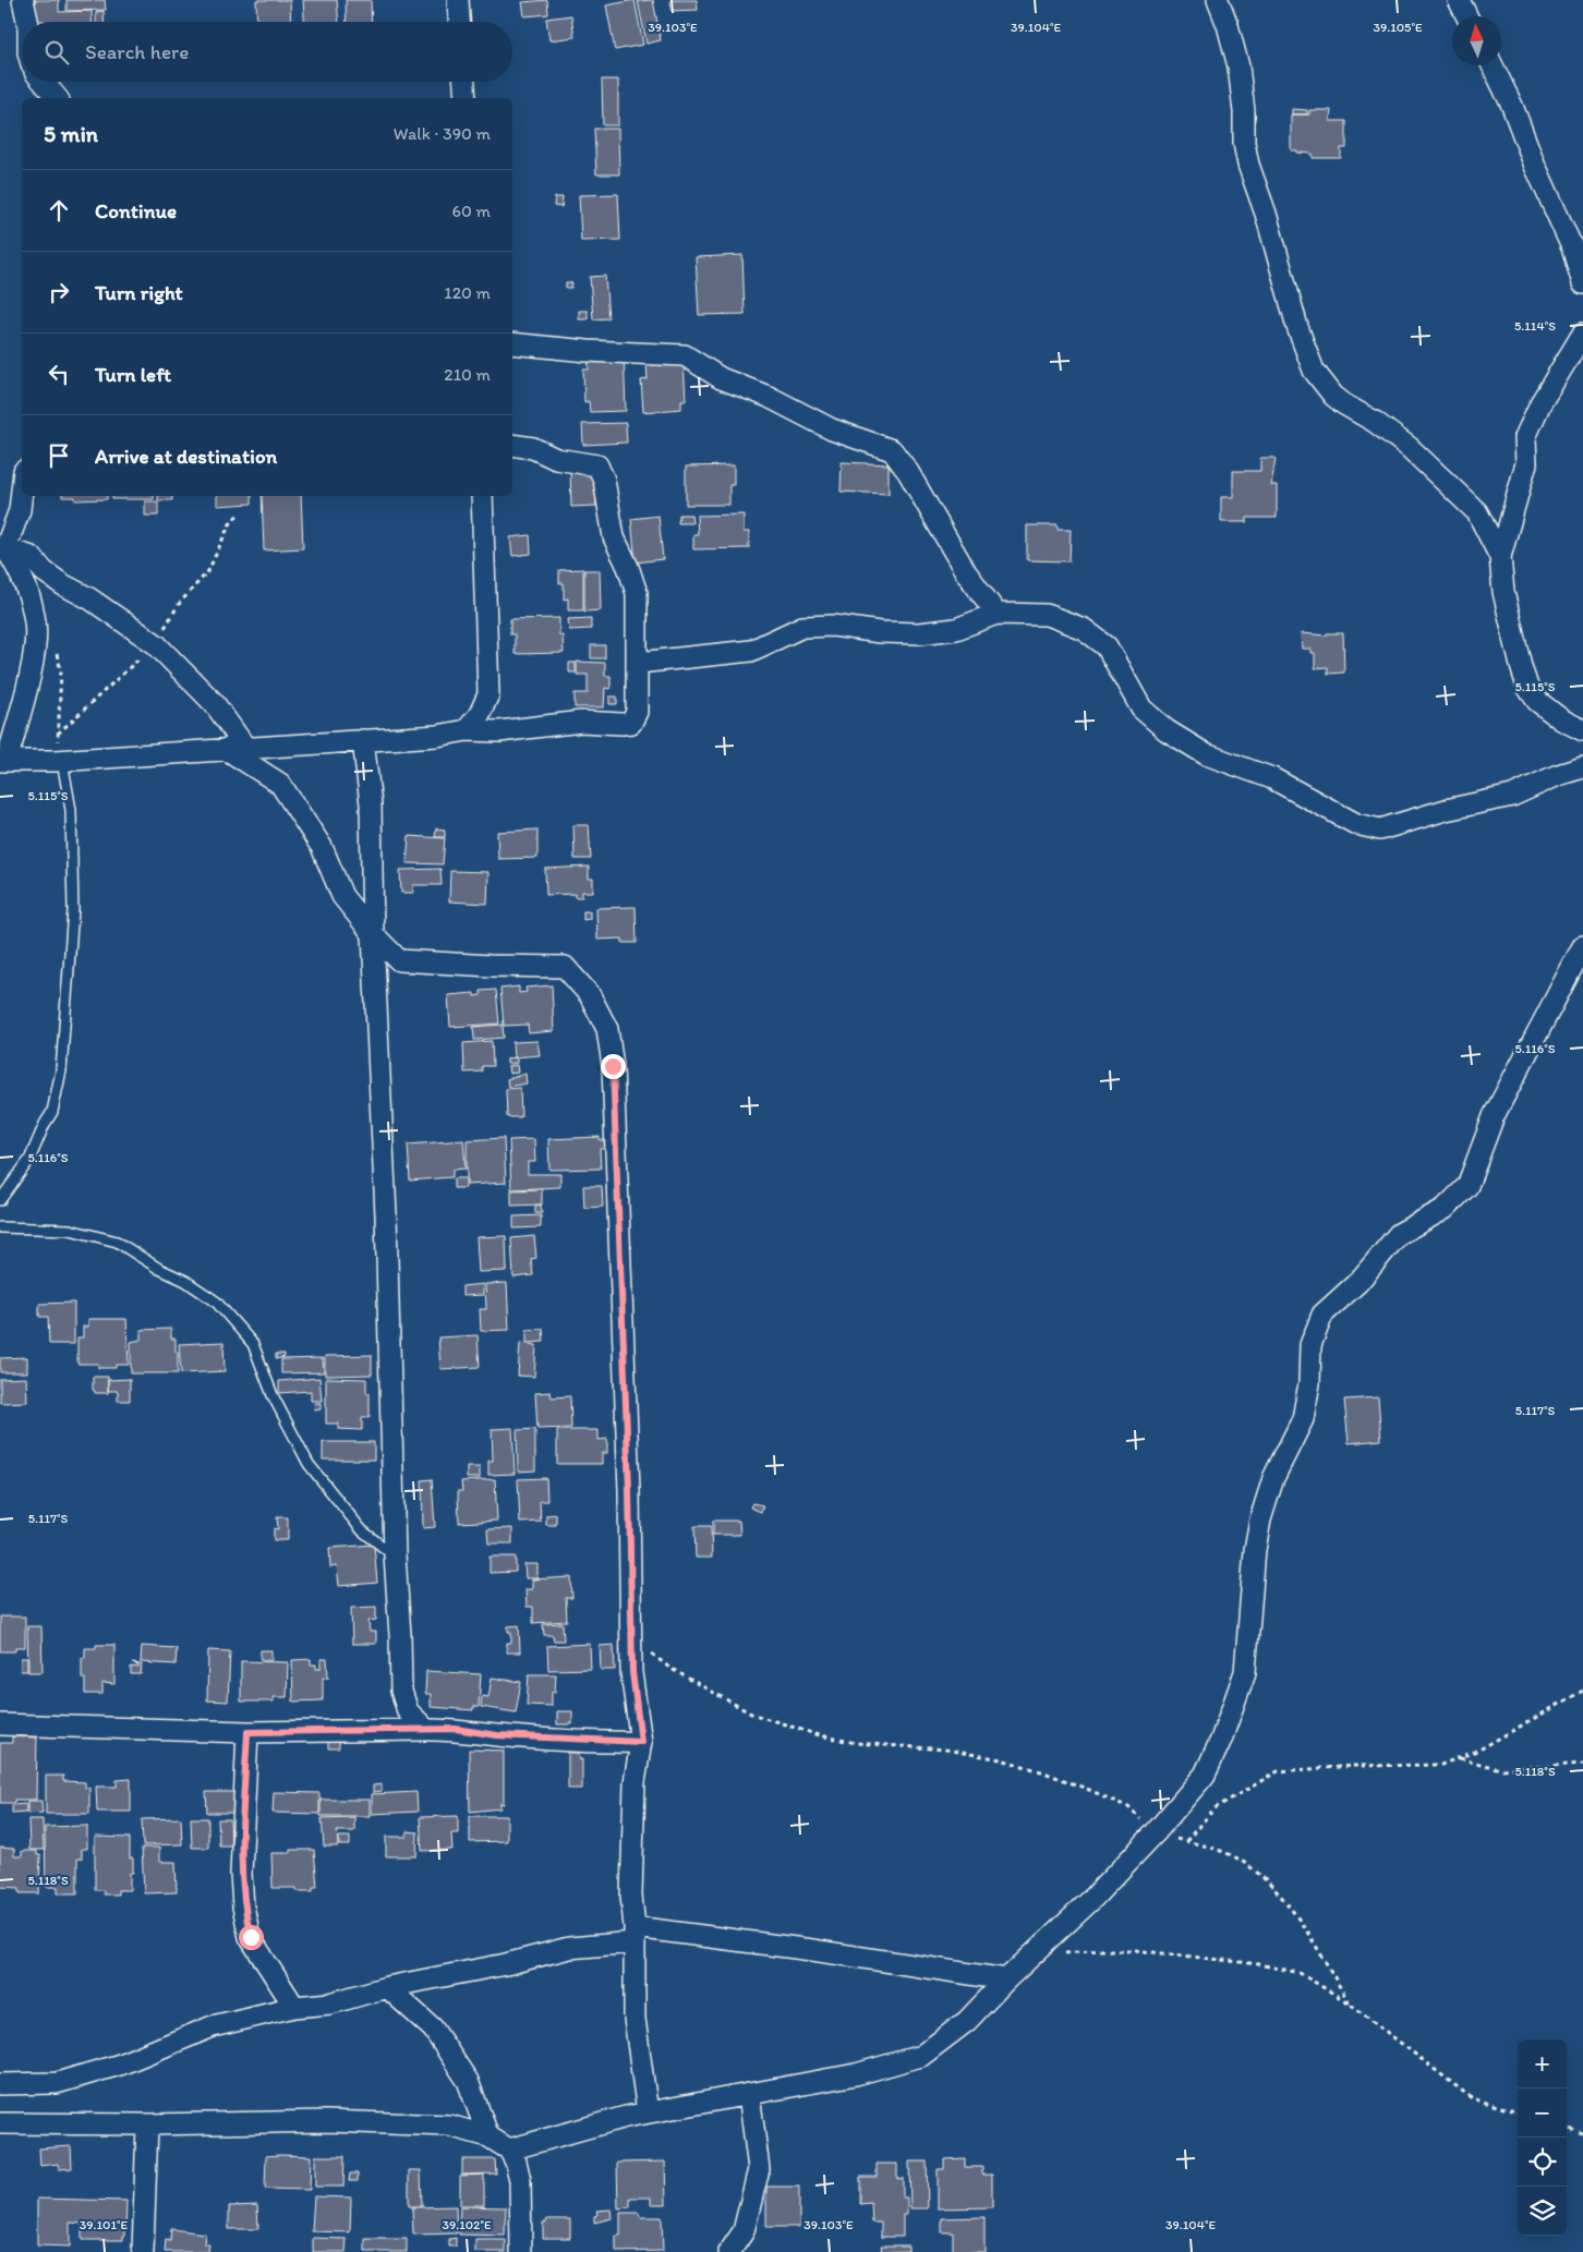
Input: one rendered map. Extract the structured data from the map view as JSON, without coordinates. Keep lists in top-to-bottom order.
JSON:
{
  "north": "top",
  "page": {
    "search": "Search here",
    "heading": ["5 min", "Walk · 390 m"],
    "list": [
      ["Continue", "60 m"],
      ["Turn right", "120 m"],
      ["Turn left", "210 m"],
      "Arrive at destination"
    ],
    "map_buttons": ["+", "−"]
  },
  "coordinates": [
    "39.103°E",
    "39.104°E",
    "39.105°E",
    "5.114°S",
    "5.115°S",
    "5.116°S",
    "5.117°S",
    "5.118°S",
    "39.101°E",
    "39.102°E"
  ]
}
